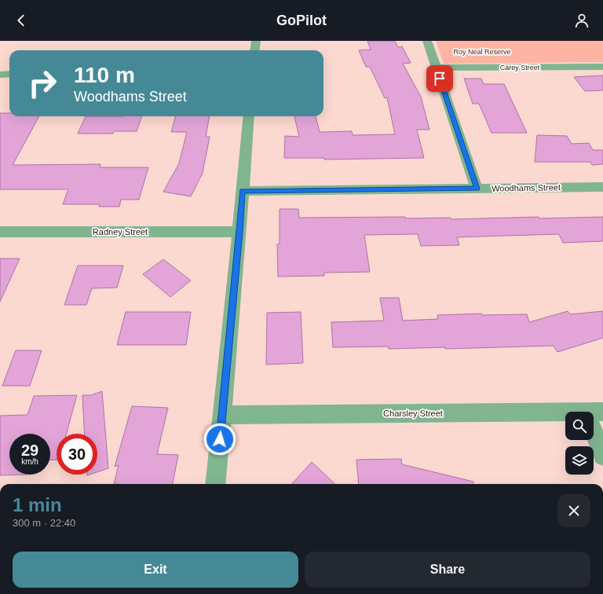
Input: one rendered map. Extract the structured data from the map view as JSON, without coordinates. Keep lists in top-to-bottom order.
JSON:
{
  "streets": {
    "street": [
      "Carey Street",
      "Woodhams Street",
      "Radney Street",
      "Charsley Street"
    ]
  },
  "parks": ["Roy Neal Reserve"],
  "page": {
    "header": "GoPilot",
    "turn": ["110 m", "Woodhams Street"],
    "speed": "29 km/h",
    "limit": "30",
    "heading": ["1 min", "300 m · 22:40"],
    "buttons": ["Exit", "Share"]
  }
}
